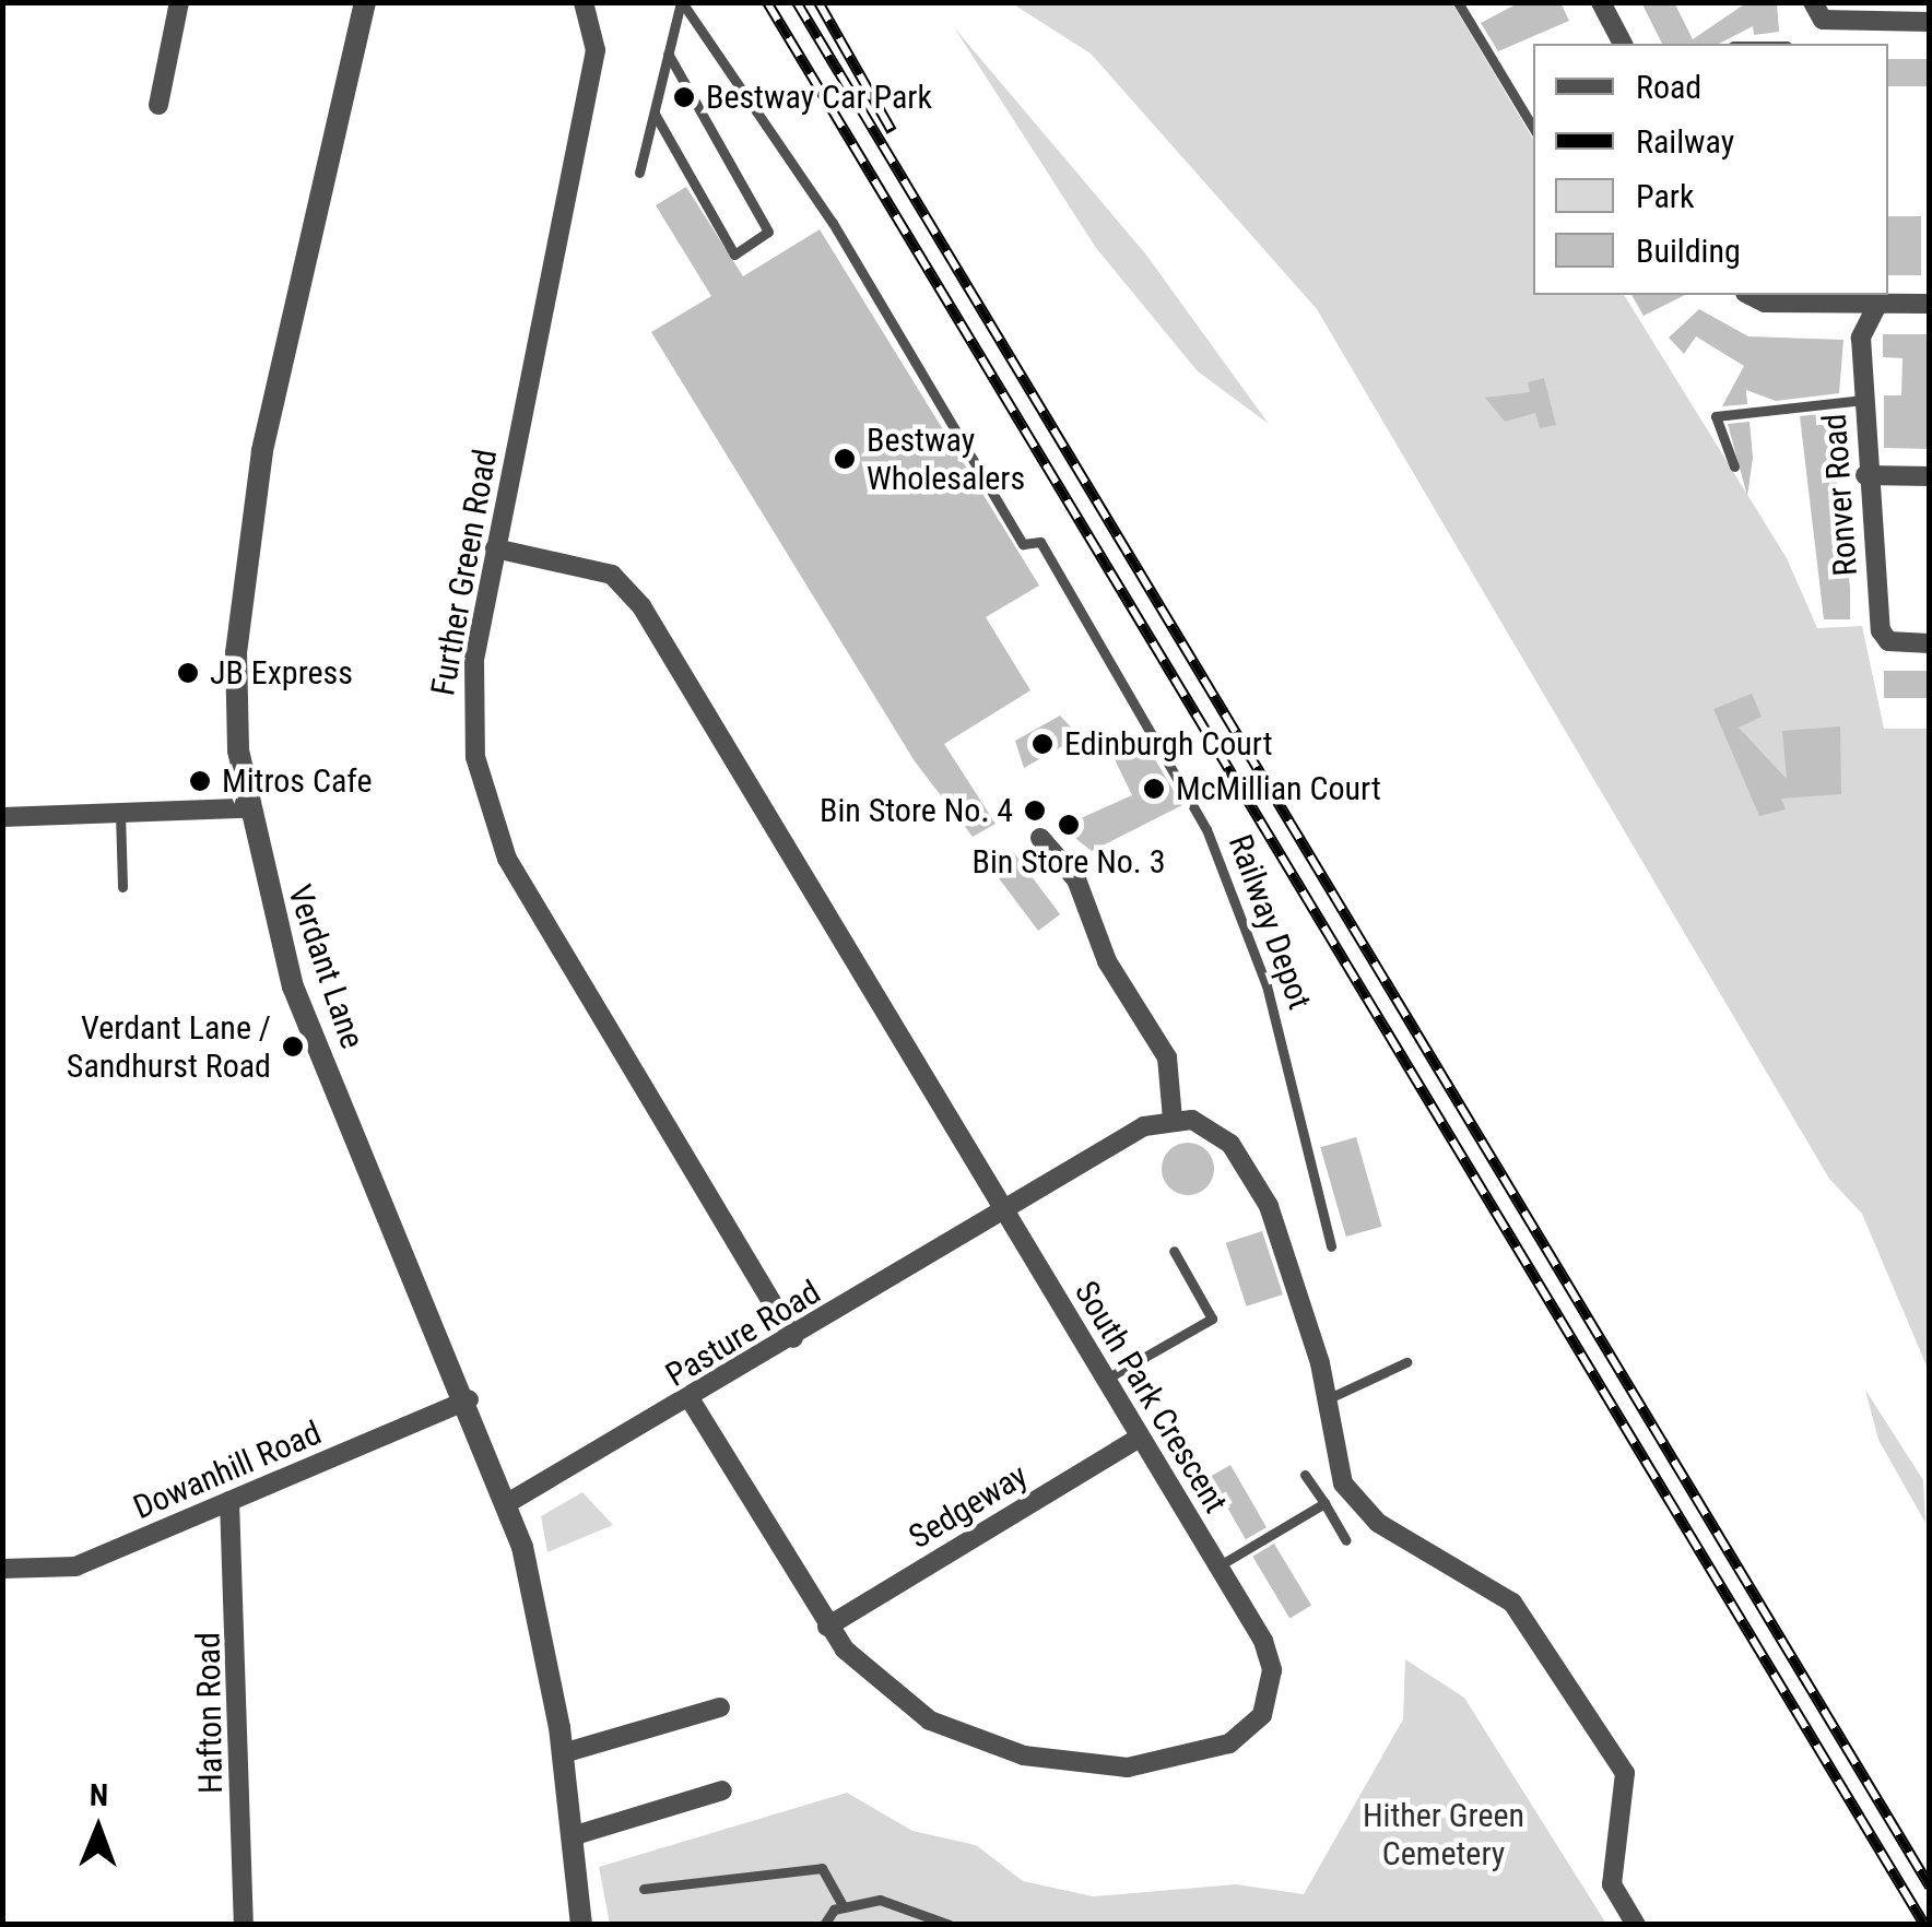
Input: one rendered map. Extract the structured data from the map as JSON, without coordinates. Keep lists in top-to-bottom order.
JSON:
{
  "streets": {
    "street": [
      "Ronver Road",
      "Further Green Road",
      "Verdant Lane",
      "Pasture Road",
      "South Park Crescent",
      "Dowanhill Road",
      "Sedgeway",
      "Hafton Road"
    ],
    "lane": ["Railway Depot"]
  },
  "crossings": [
    ["Further Green Road", "Pasture Road"],
    ["Further Green Road", "South Park Crescent"],
    ["Verdant Lane", "Pasture Road"],
    ["Verdant Lane", "Dowanhill Road"],
    ["Pasture Road", "South Park Crescent"],
    ["South Park Crescent", "Sedgeway"],
    ["Dowanhill Road", "Hafton Road"]
  ],
  "parks": ["Hither Green Cemetery"],
  "places": [
    "Bestway Car Park",
    "Bestway Wholesalers",
    "JB Express",
    "Edinburgh Court",
    "Mitros Cafe",
    "McMillian Court",
    "Bin Store No. 4",
    "Bin Store No. 3",
    "Verdant Lane / Sandhurst Road"
  ],
  "legend": [
    "Road",
    "Railway",
    "Park",
    "Building"
  ],
  "north": "top"
}
